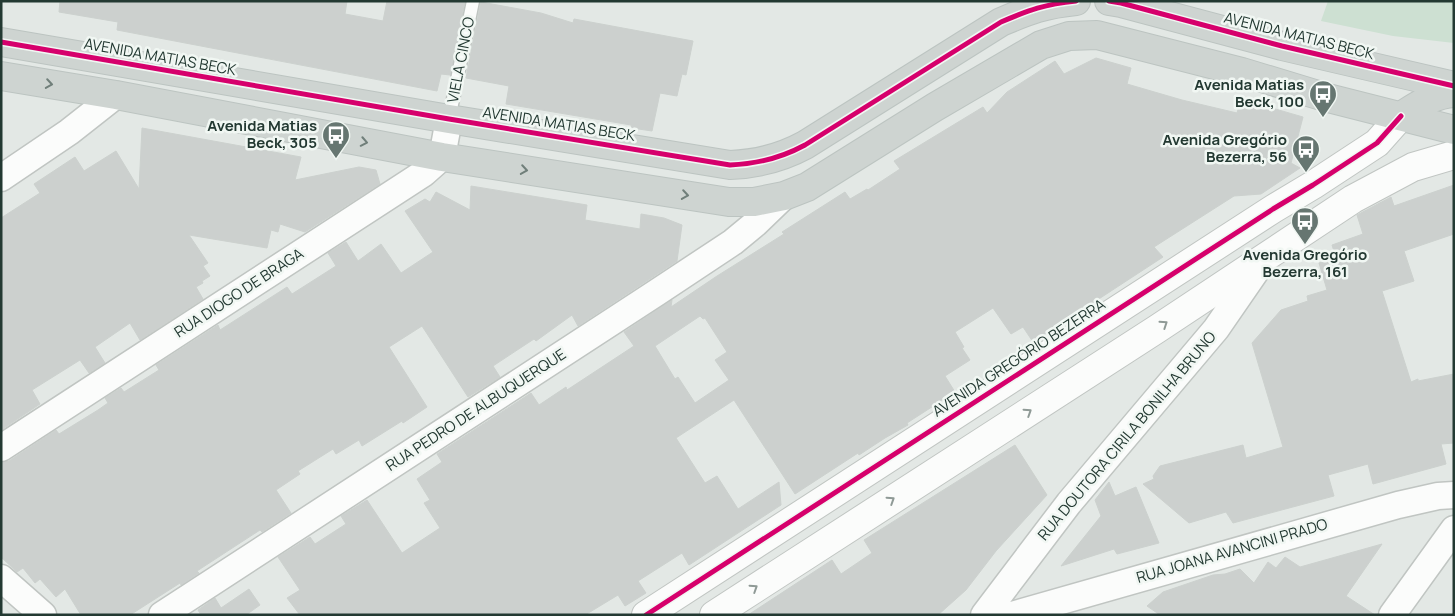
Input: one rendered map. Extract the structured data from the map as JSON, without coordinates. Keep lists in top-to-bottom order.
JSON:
{
  "streets": {
    "main road": ["AVENIDA MATIAS BECK"],
    "street": [
      "RUA DIOGO DE BRAGA",
      "AVENIDA GREGÓRIO BEZERRA",
      "RUA PEDRO DE ALBUQUERQUE",
      "RUA DOUTORA CIRILA BONILHA BRUNO",
      "RUA JOANA AVANCINI PRADO"
    ],
    "lane": ["VIELA CINCO"]
  },
  "crossings": [
    ["AVENIDA MATIAS BECK", "VIELA CINCO"]
  ],
  "places": {
    "bus stop": [
      "Avenida Matias Beck, 100",
      "Avenida Matias Beck, 305",
      "Avenida Gregório Bezerra, 56",
      "Avenida Gregório Bezerra, 161"
    ]
  }
}
